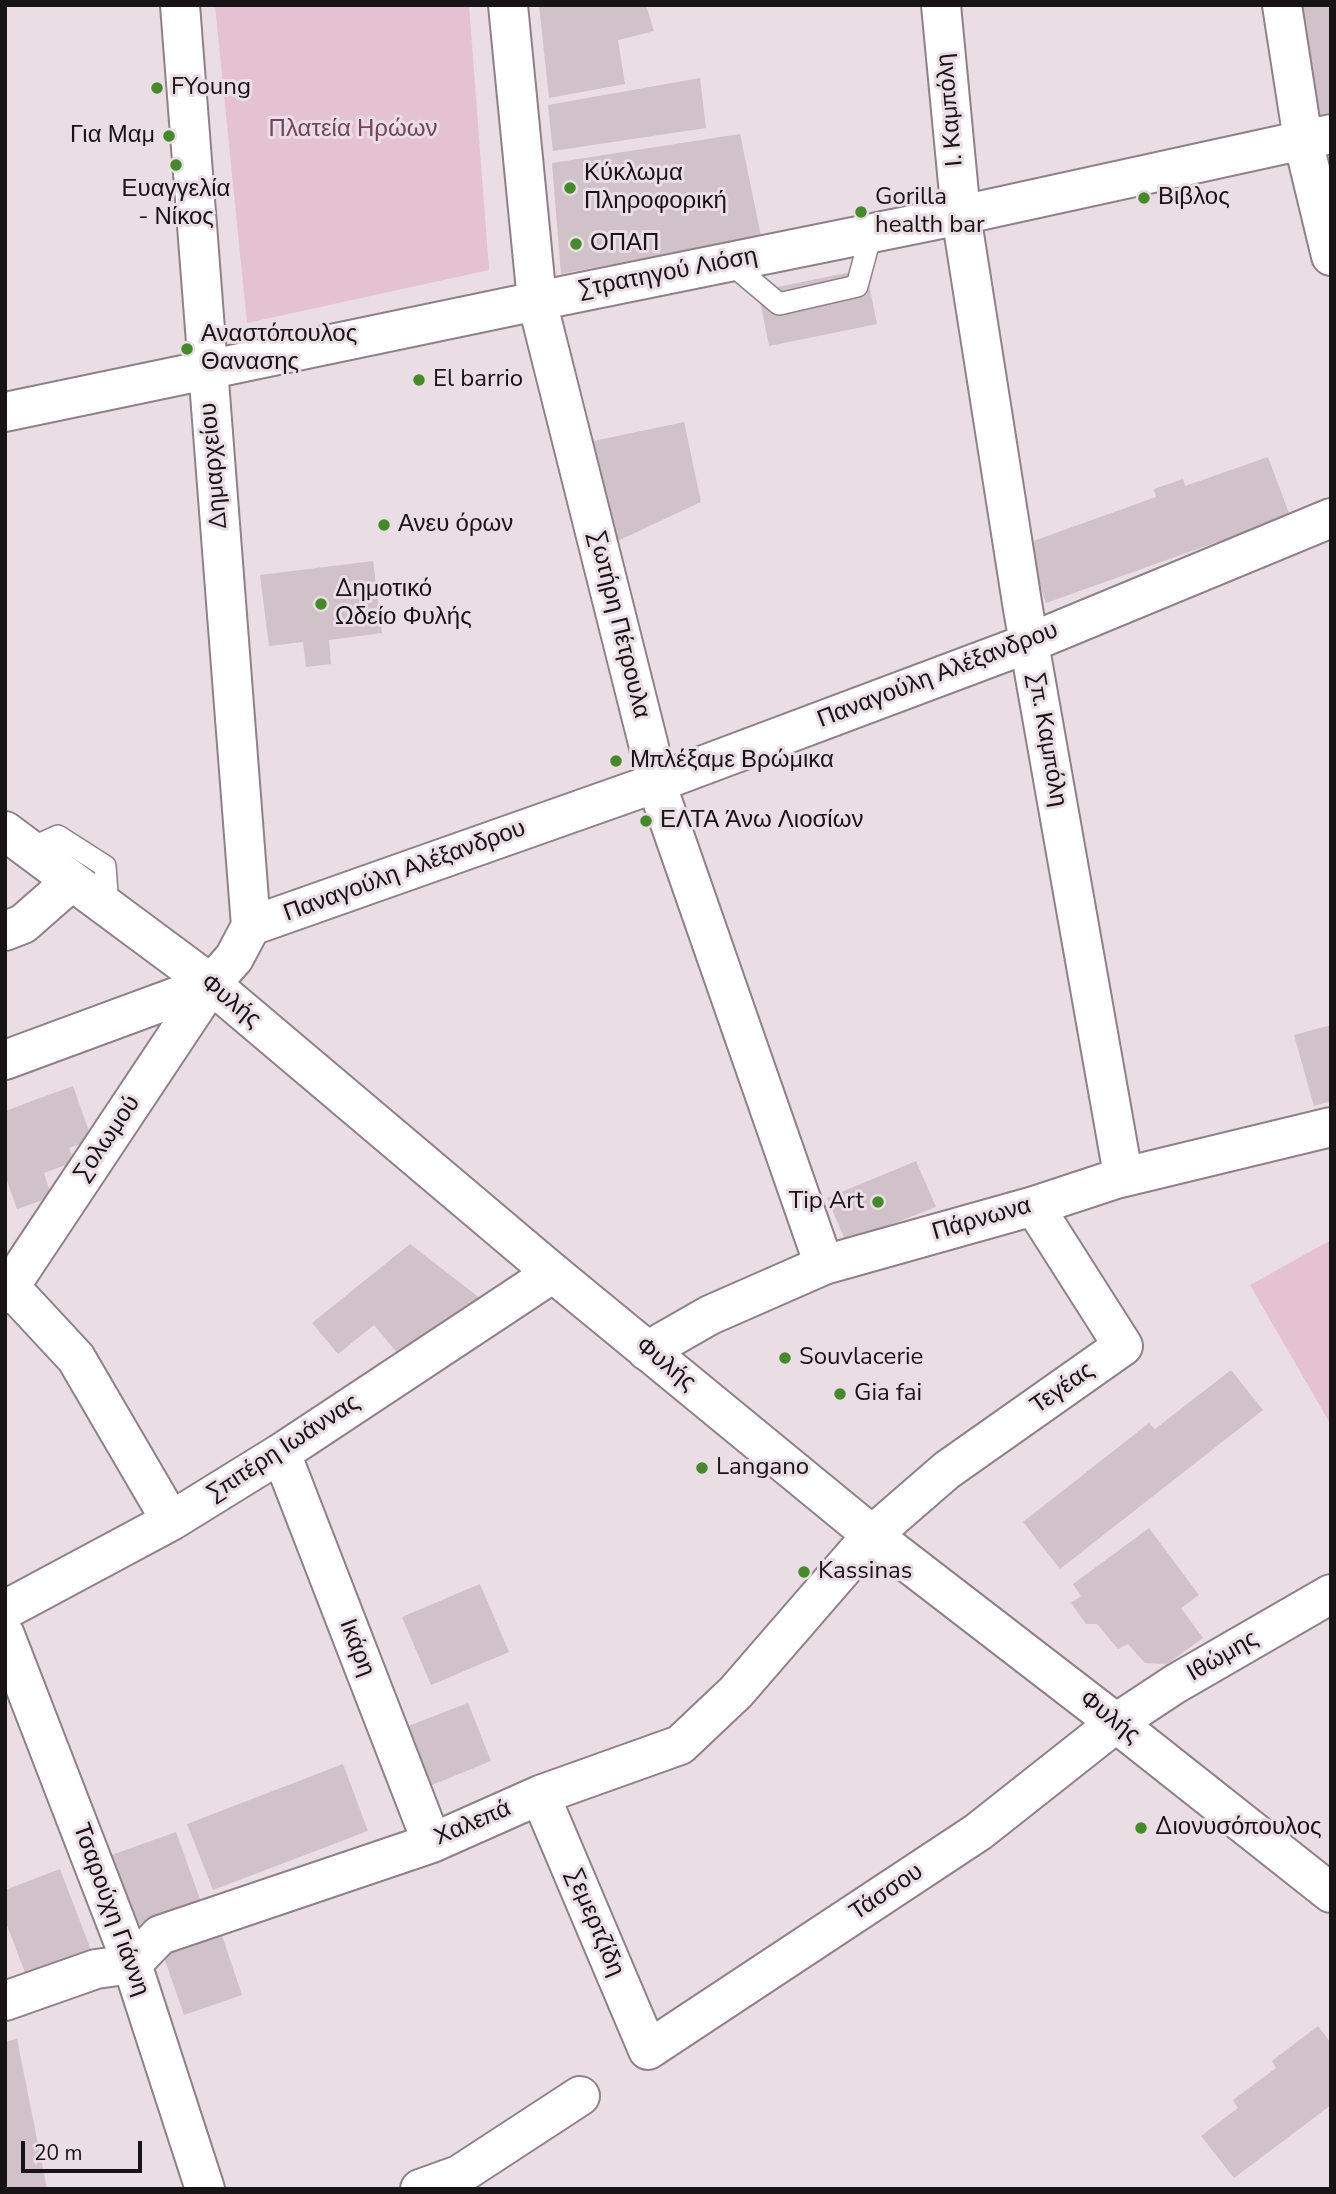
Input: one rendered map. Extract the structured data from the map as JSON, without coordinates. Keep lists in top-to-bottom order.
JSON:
{
  "streets": {
    "street": [
      "Ι. Καμπόλη",
      "Στρατηγού Λιόση",
      "Δημαρχείου",
      "Σωτήρη Πέτρουλα",
      "Παναγούλη Αλέξανδρου",
      "Σπ. Καμπόλη",
      "Φυλής",
      "Σολωμού",
      "Πάρνωνα",
      "Τεγέας",
      "Σπιτέρη Ιωάννας",
      "Ικάρη",
      "Ιθώμης",
      "Χαλεπά",
      "Τάσσου",
      "Τσαρούχη Γιάννη",
      "Σεμερτζίδη"
    ]
  },
  "crossings": [
    ["Ι. Καμπόλη", "Στρατηγού Λιόση"],
    ["Ι. Καμπόλη", "Σπ. Καμπόλη"],
    ["Στρατηγού Λιόση", "Δημαρχείου"],
    ["Στρατηγού Λιόση", "Σωτήρη Πέτρουλα"],
    ["Στρατηγού Λιόση", "Σπ. Καμπόλη"],
    ["Δημαρχείου", "Παναγούλη Αλέξανδρου"],
    ["Σωτήρη Πέτρουλα", "Παναγούλη Αλέξανδρου"],
    ["Σωτήρη Πέτρουλα", "Πάρνωνα"],
    ["Παναγούλη Αλέξανδρου", "Σπ. Καμπόλη"],
    ["Παναγούλη Αλέξανδρου", "Φυλής"],
    ["Παναγούλη Αλέξανδρου", "Σολωμού"],
    ["Σπ. Καμπόλη", "Πάρνωνα"],
    ["Φυλής", "Σολωμού"],
    ["Φυλής", "Πάρνωνα"],
    ["Φυλής", "Τεγέας"],
    ["Φυλής", "Σπιτέρη Ιωάννας"],
    ["Φυλής", "Ιθώμης"],
    ["Φυλής", "Χαλεπά"],
    ["Φυλής", "Τάσσου"],
    ["Πάρνωνα", "Τεγέας"],
    ["Τεγέας", "Χαλεπά"],
    ["Σπιτέρη Ιωάννας", "Ικάρη"],
    ["Ικάρη", "Χαλεπά"],
    ["Ιθώμης", "Τάσσου"],
    ["Χαλεπά", "Τσαρούχη Γιάννη"],
    ["Χαλεπά", "Σεμερτζίδη"],
    ["Τάσσου", "Σεμερτζίδη"]
  ],
  "parks": ["Πλατεία Ηρώων"],
  "places": [
    "FYoung",
    "Για Μαμ",
    "Ευαγγελία - Νίκος",
    "Κύκλωμα Πληροφορική",
    "Βιβλος",
    "Gorilla health bar",
    "ΟΠΑΠ",
    "Αναστόπουλος Θανασης",
    "El barrio",
    "Ανευ όρων",
    "Δημοτικό Ωδείο Φυλής",
    "Μπλέξαμε Βρώμικα",
    "ΕΛΤΑ Άνω Λιοσίων",
    "Tip Art",
    "Souvlacerie",
    "Gia fai",
    "Langano",
    "Kassinas",
    "Διονυσόπουλος"
  ],
  "scale_bar": "20 m"
}
